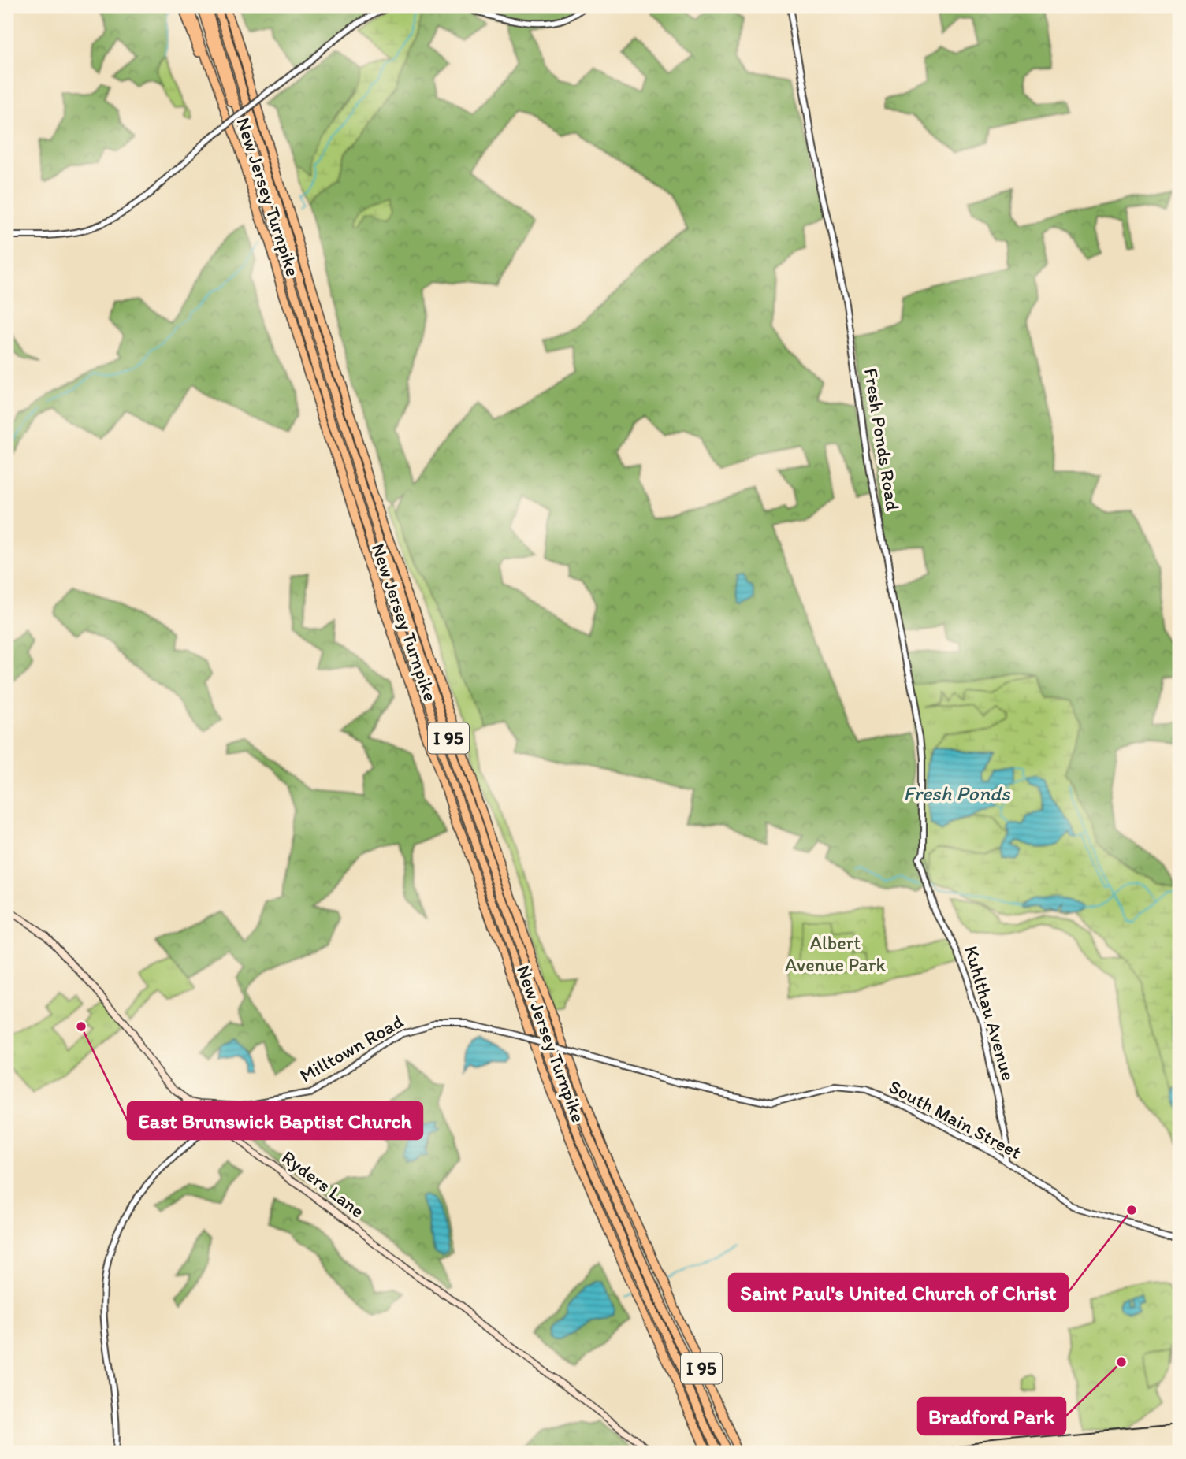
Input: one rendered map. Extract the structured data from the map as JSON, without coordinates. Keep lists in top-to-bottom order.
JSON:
{
  "streets": {
    "highway": ["New Jersey Turnpike", "I 95"],
    "main road": ["Ryders Lane"],
    "street": [
      "Fresh Ponds Road",
      "Kuhlthau Avenue",
      "Milltown Road",
      "South Main Street"
    ]
  },
  "crossings": [
    ["Fresh Ponds Road", "Kuhlthau Avenue"],
    ["Kuhlthau Avenue", "South Main Street"],
    ["Milltown Road", "South Main Street"],
    ["Milltown Road", "Ryders Lane"]
  ],
  "water": ["Fresh Ponds"],
  "parks": ["Albert Avenue Park"],
  "places": ["East Brunswick Baptist Church", "Saint Paul's United Church of Christ", "Bradford Park"]
}
